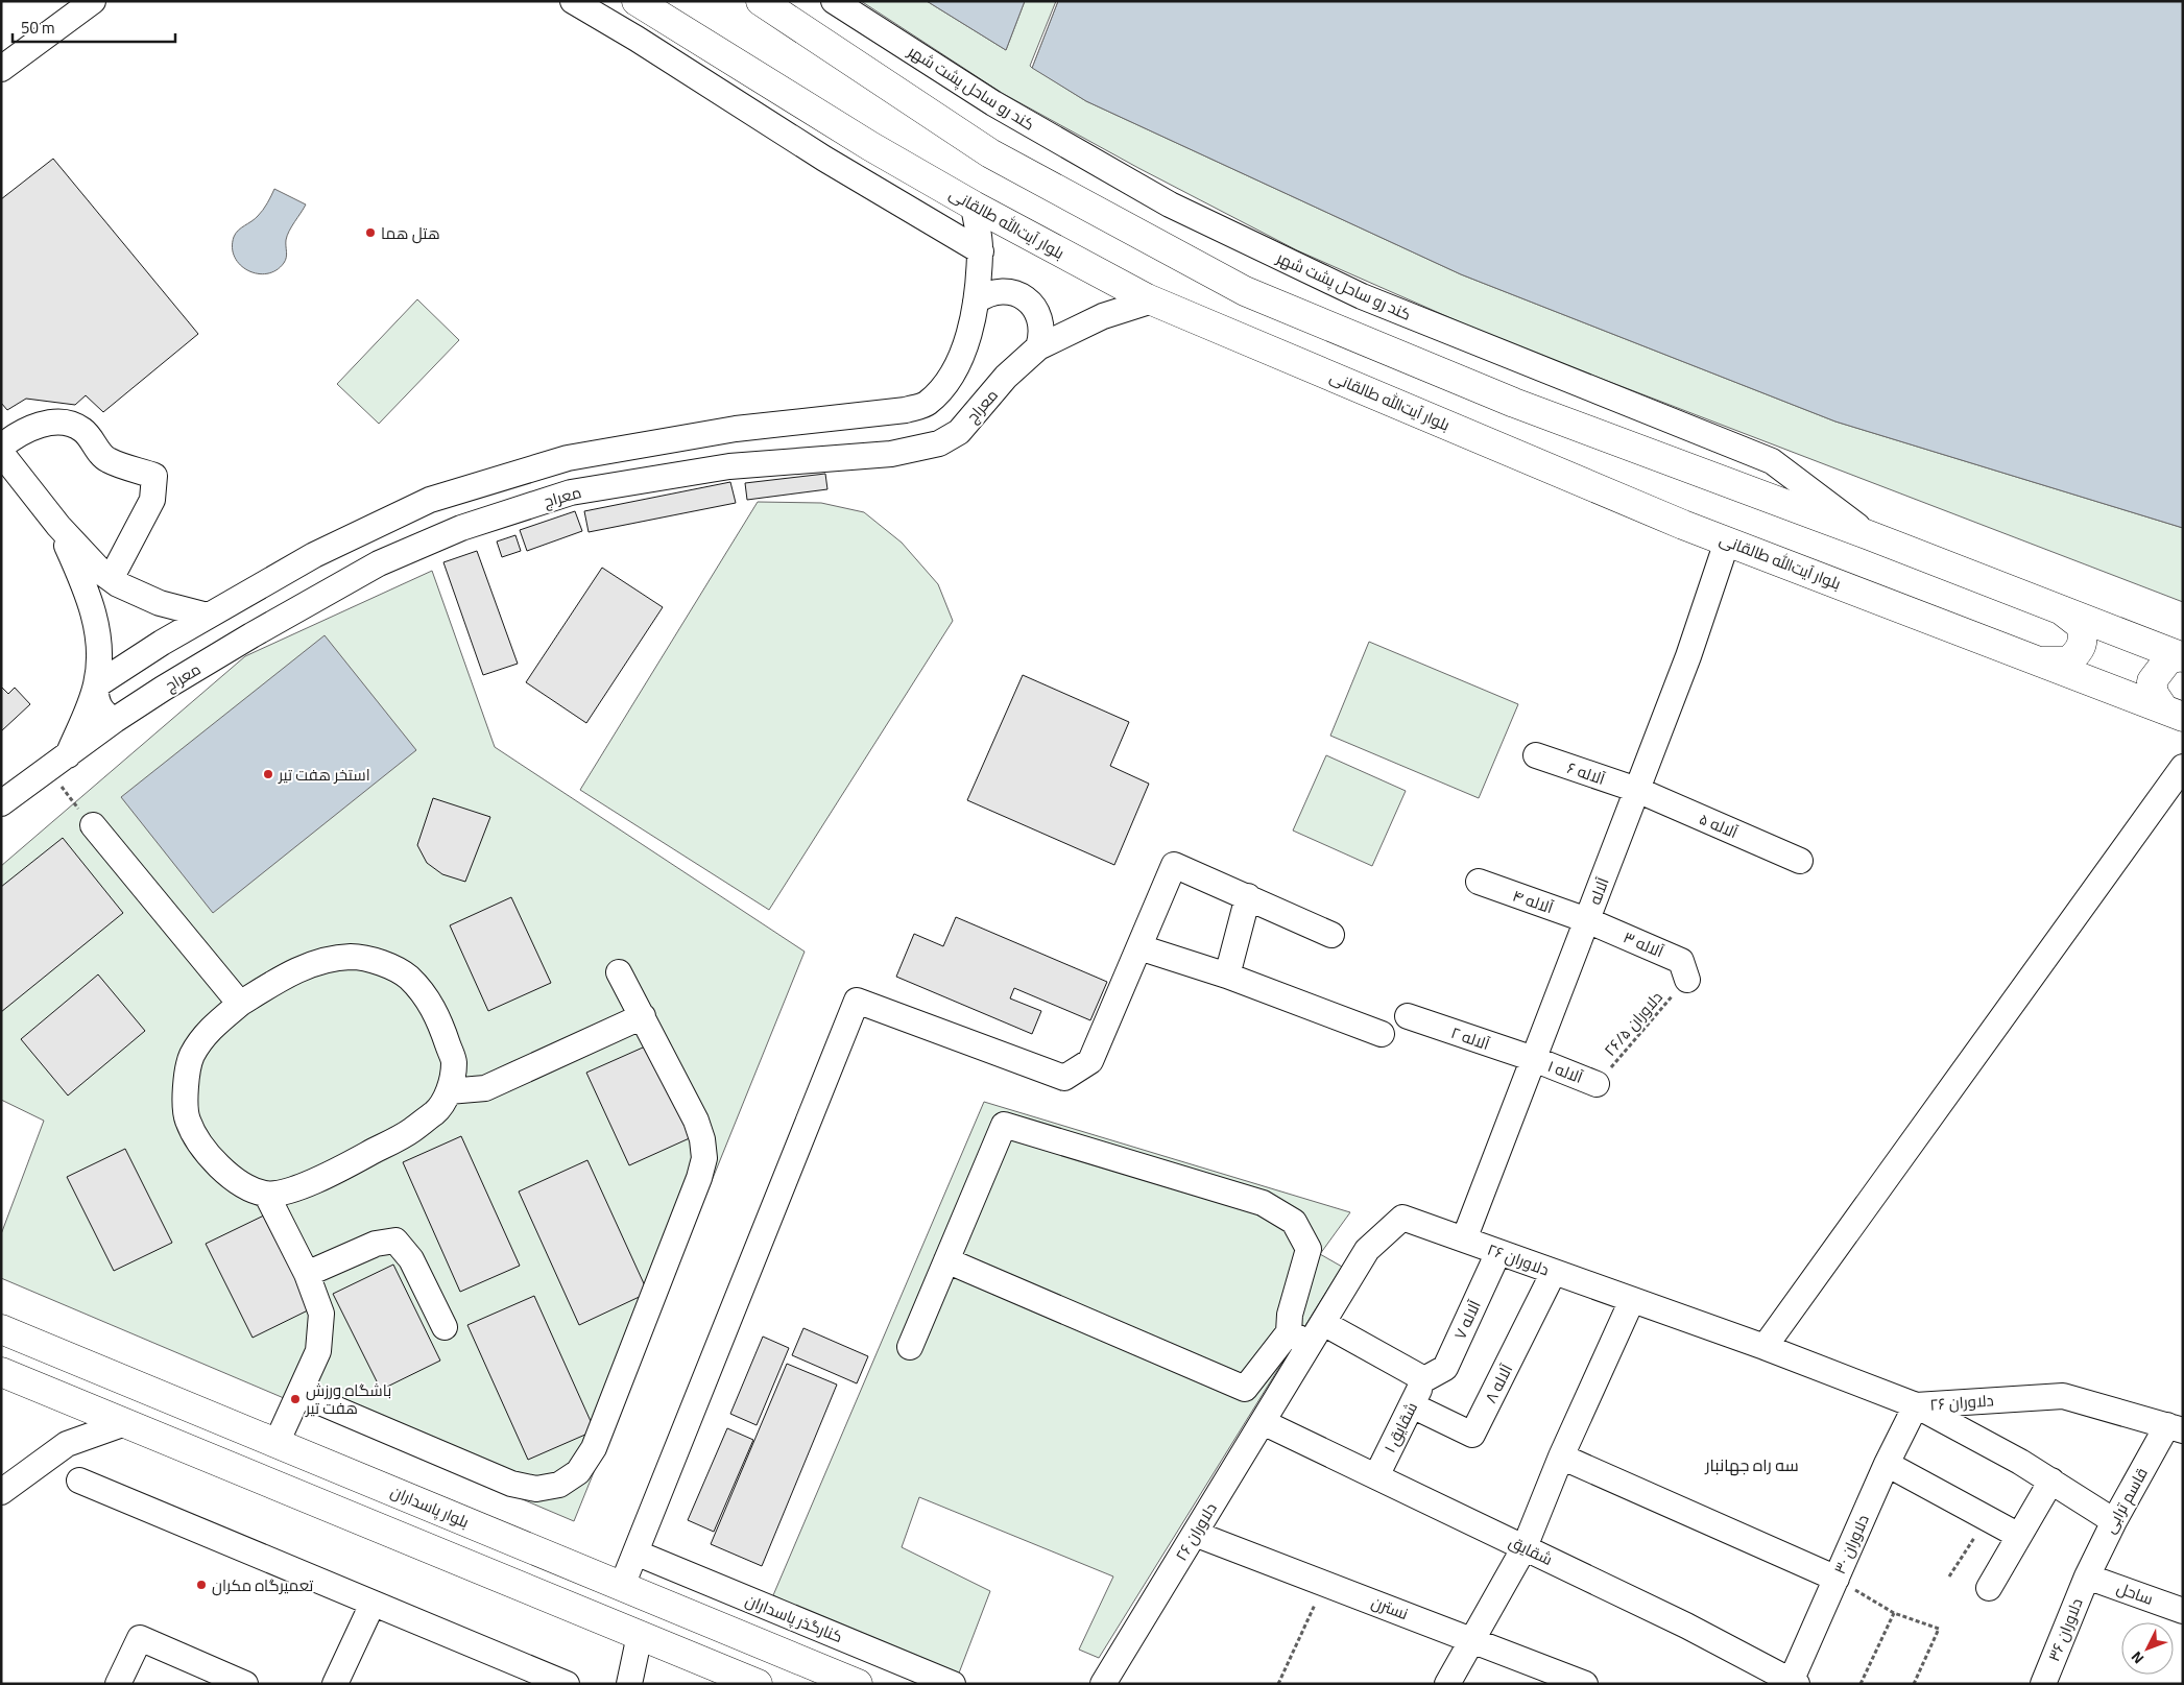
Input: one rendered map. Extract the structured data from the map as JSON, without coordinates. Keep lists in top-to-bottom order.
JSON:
{
  "streets": {
    "main road": ["بلوار آیت‌الله طالقانی", "بلوار پاسداران"],
    "street": [
      "کند رو ساحل پشت شهر",
      "معراج",
      "آلاله ۶",
      "آلاله ۵",
      "آلاله",
      "آلاله ۴",
      "آلاله ۳",
      "آلاله ۲",
      "آلاله ۱",
      "دلاوران ۲۶",
      "آلاله ۷",
      "آلاله ۸",
      "شقایق ۱",
      "قاسم ترابی",
      "دلاوران ۳۰",
      "شقایق",
      "ساحل",
      "نسترن",
      "کنارگذر پاسداران",
      "دلاوران ۳۶"
    ],
    "path": ["دلاوران ۲۶/۵"]
  },
  "crossings": [
    ["بلوار آیت‌الله طالقانی", "معراج"],
    ["بلوار آیت‌الله طالقانی", "آلاله"],
    ["آلاله ۶", "آلاله ۵"],
    ["آلاله ۶", "آلاله"],
    ["آلاله ۵", "آلاله"],
    ["آلاله", "آلاله ۴"],
    ["آلاله", "آلاله ۳"],
    ["آلاله", "آلاله ۲"],
    ["آلاله", "آلاله ۱"],
    ["آلاله", "دلاوران ۲۶"],
    ["آلاله ۴", "آلاله ۳"],
    ["آلاله ۳", "دلاوران ۲۶/۵"],
    ["دلاوران ۲۶/۵", "آلاله ۱"],
    ["آلاله ۲", "آلاله ۱"],
    ["دلاوران ۲۶", "آلاله ۷"],
    ["دلاوران ۲۶", "آلاله ۸"],
    ["دلاوران ۲۶", "قاسم ترابی"],
    ["دلاوران ۲۶", "دلاوران ۳۰"],
    ["دلاوران ۲۶", "شقایق"],
    ["دلاوران ۲۶", "نسترن"],
    ["آلاله ۷", "شقایق ۱"],
    ["آلاله ۸", "شقایق ۱"],
    ["شقایق ۱", "شقایق"],
    ["قاسم ترابی", "ساحل"],
    ["قاسم ترابی", "دلاوران ۳۶"],
    ["دلاوران ۳۰", "شقایق"],
    ["ساحل", "دلاوران ۳۶"]
  ],
  "districts": ["سه راه جهانبار"],
  "places": [
    "هتل هما",
    "استخر هفت تیر",
    "باشگاه ورزش هفت تیر",
    "تعمیرگاه مکران"
  ],
  "scale_bar": "50 m",
  "north": "bottom left"
}
